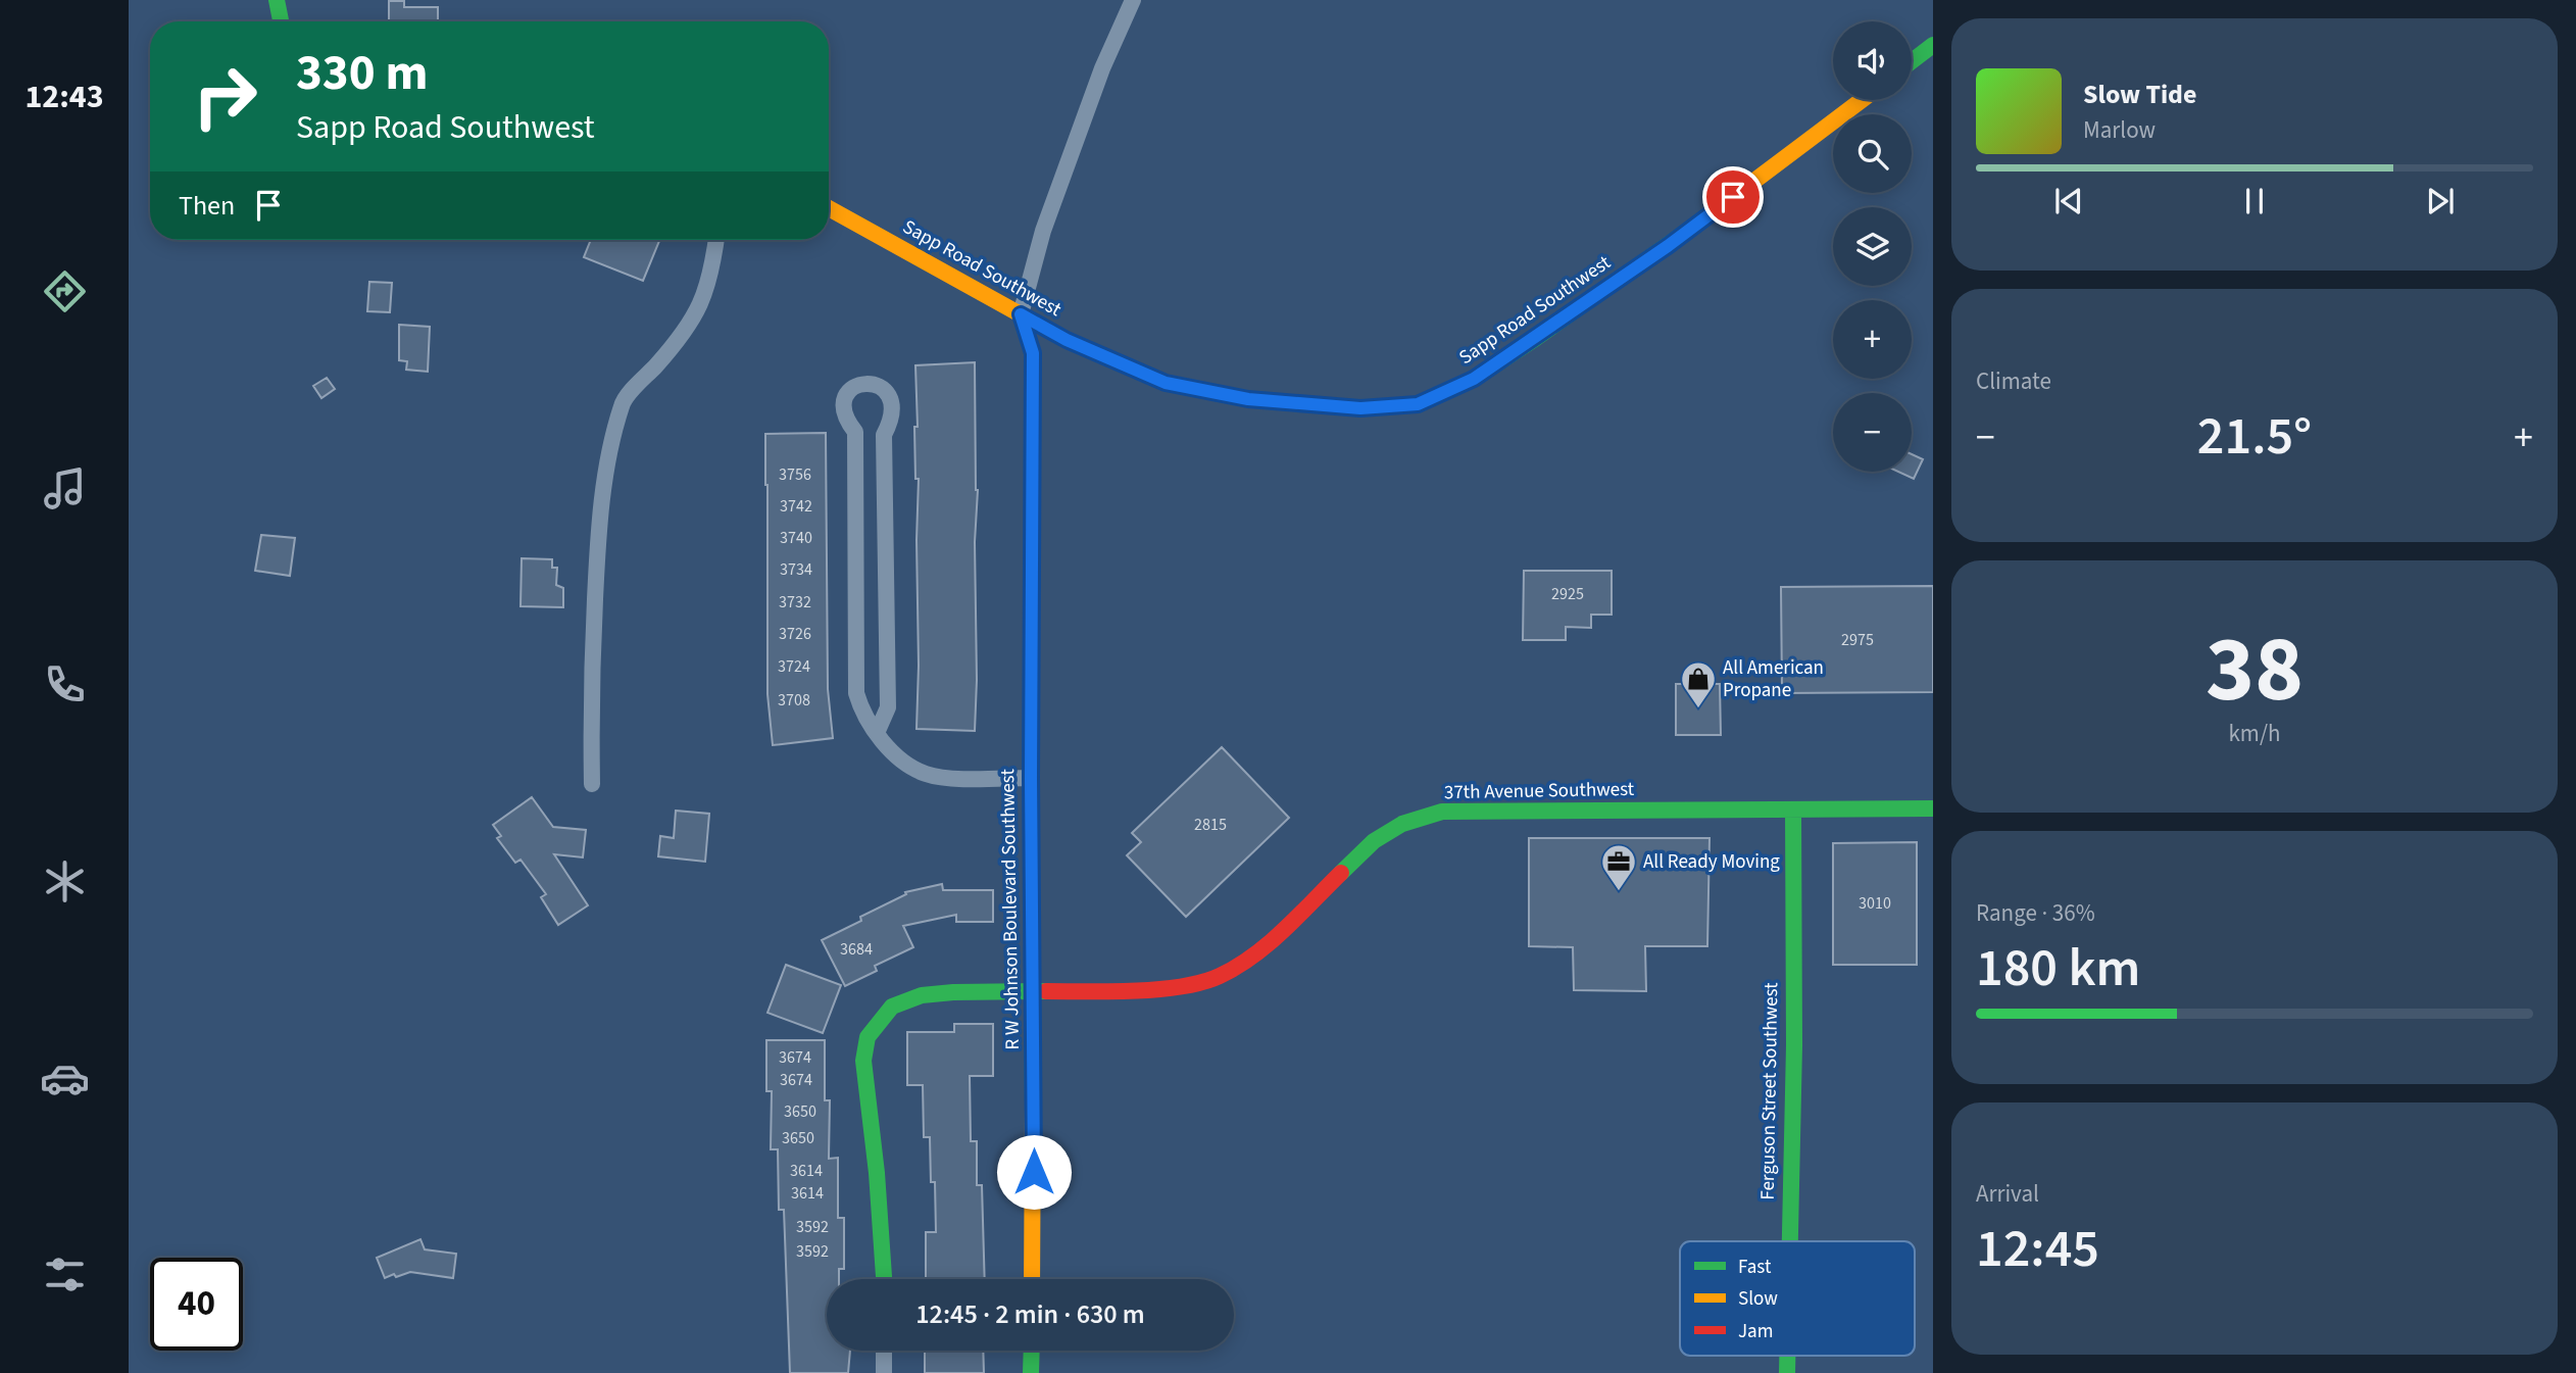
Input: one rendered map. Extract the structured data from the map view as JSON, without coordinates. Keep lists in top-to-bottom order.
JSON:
{
  "streets": {
    "street": [
      "Sapp Road Southwest",
      "37th Avenue Southwest",
      "R W Johnson Boulevard Southwest",
      "Ferguson Street Southwest"
    ]
  },
  "crossings": [
    ["Sapp Road Southwest", "R W Johnson Boulevard Southwest"],
    ["37th Avenue Southwest", "R W Johnson Boulevard Southwest"],
    ["37th Avenue Southwest", "Ferguson Street Southwest"]
  ],
  "places": {
    "shop": ["All American Propane"],
    "office": ["All Ready Moving"]
  },
  "house_numbers": [
    "3756",
    "3742",
    "3740",
    "3734",
    "2925",
    "3732",
    "3726",
    "2975",
    "3724",
    "3708",
    "2815",
    "3010",
    "3684",
    "3674",
    "3674",
    "3650",
    "3650",
    "3614",
    "3614",
    "3592",
    "3592"
  ],
  "legend": ["Fast", "Slow", "Jam"],
  "page": {
    "tabs": "12:43",
    "map_buttons": ["+", "−"],
    "turn": ["330 m", "Sapp Road Southwest"],
    "song": ["Slow Tide", "Marlow"],
    "then": "Then",
    "tile": [
      "Climate",
      ["38", "km/h"],
      ["Range · 36%", "180 km"],
      ["Arrival", "12:45"]
    ],
    "heat": ["−", "21.5°", "+"],
    "limit": "40",
    "trip": "12:45 · 2 min · 630 m"
  }
}
